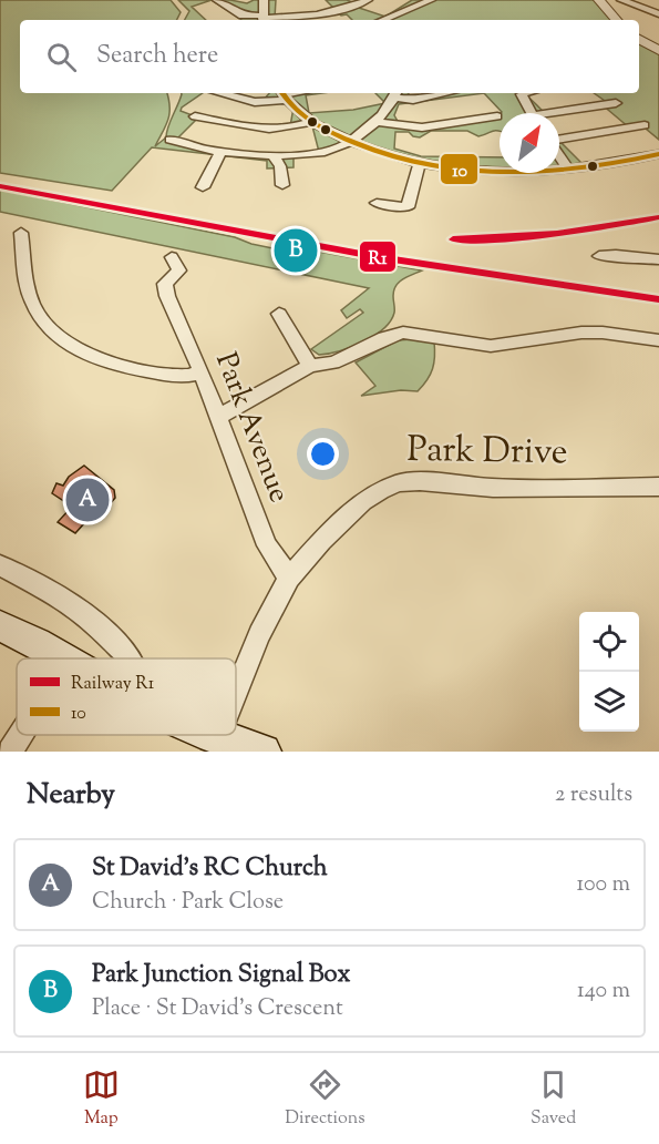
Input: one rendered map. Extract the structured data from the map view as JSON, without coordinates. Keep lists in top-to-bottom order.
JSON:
{
  "streets": {
    "street": ["Park Avenue", "Park Drive"]
  },
  "crossings": [
    ["Park Avenue", "Park Drive"]
  ],
  "lines": ["transit line 10", "rail line R1"],
  "legend": ["Railway R1", "10"],
  "north": "top right",
  "page": {
    "search": "Search here",
    "pins": ["B", "A"],
    "heading": ["Nearby", "2 results"],
    "list": [
      {
        "mark": "A",
        "name": "St David's RC Church",
        "note": "Church · Park Close",
        "value": "100 m"
      },
      {
        "mark": "B",
        "name": "Park Junction Signal Box",
        "note": "Place · St David's Crescent",
        "value": "140 m"
      }
    ],
    "nav": ["Map", "Directions", "Saved"]
  }
}
